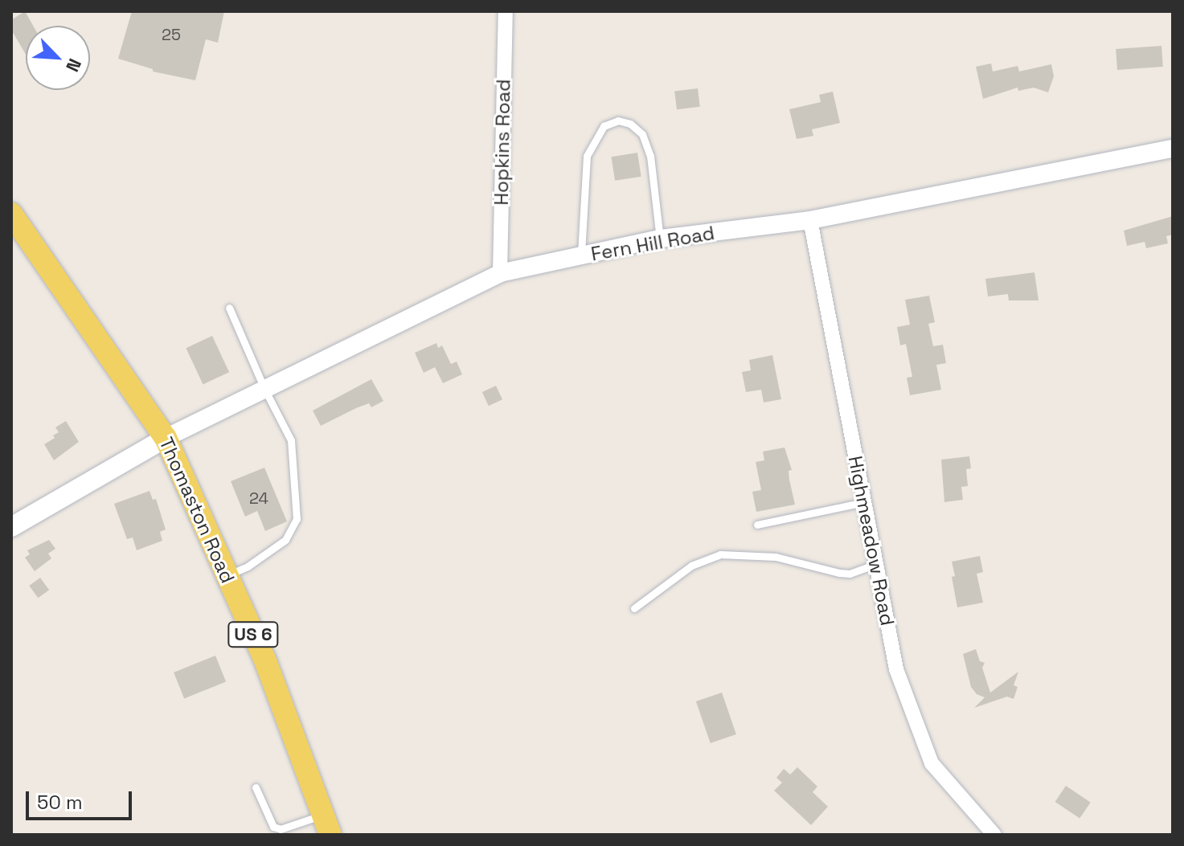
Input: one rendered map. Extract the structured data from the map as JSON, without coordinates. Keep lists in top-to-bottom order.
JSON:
{
  "streets": {
    "main road": ["Thomaston Road", "US 6"],
    "street": ["Hopkins Road", "Fern Hill Road", "Highmeadow Road"]
  },
  "crossings": [
    ["Hopkins Road", "Fern Hill Road"],
    ["Fern Hill Road", "Thomaston Road"],
    ["Fern Hill Road", "Highmeadow Road"]
  ],
  "house_numbers": ["25", "24"],
  "scale_bar": "50 m",
  "north": "bottom right"
}
